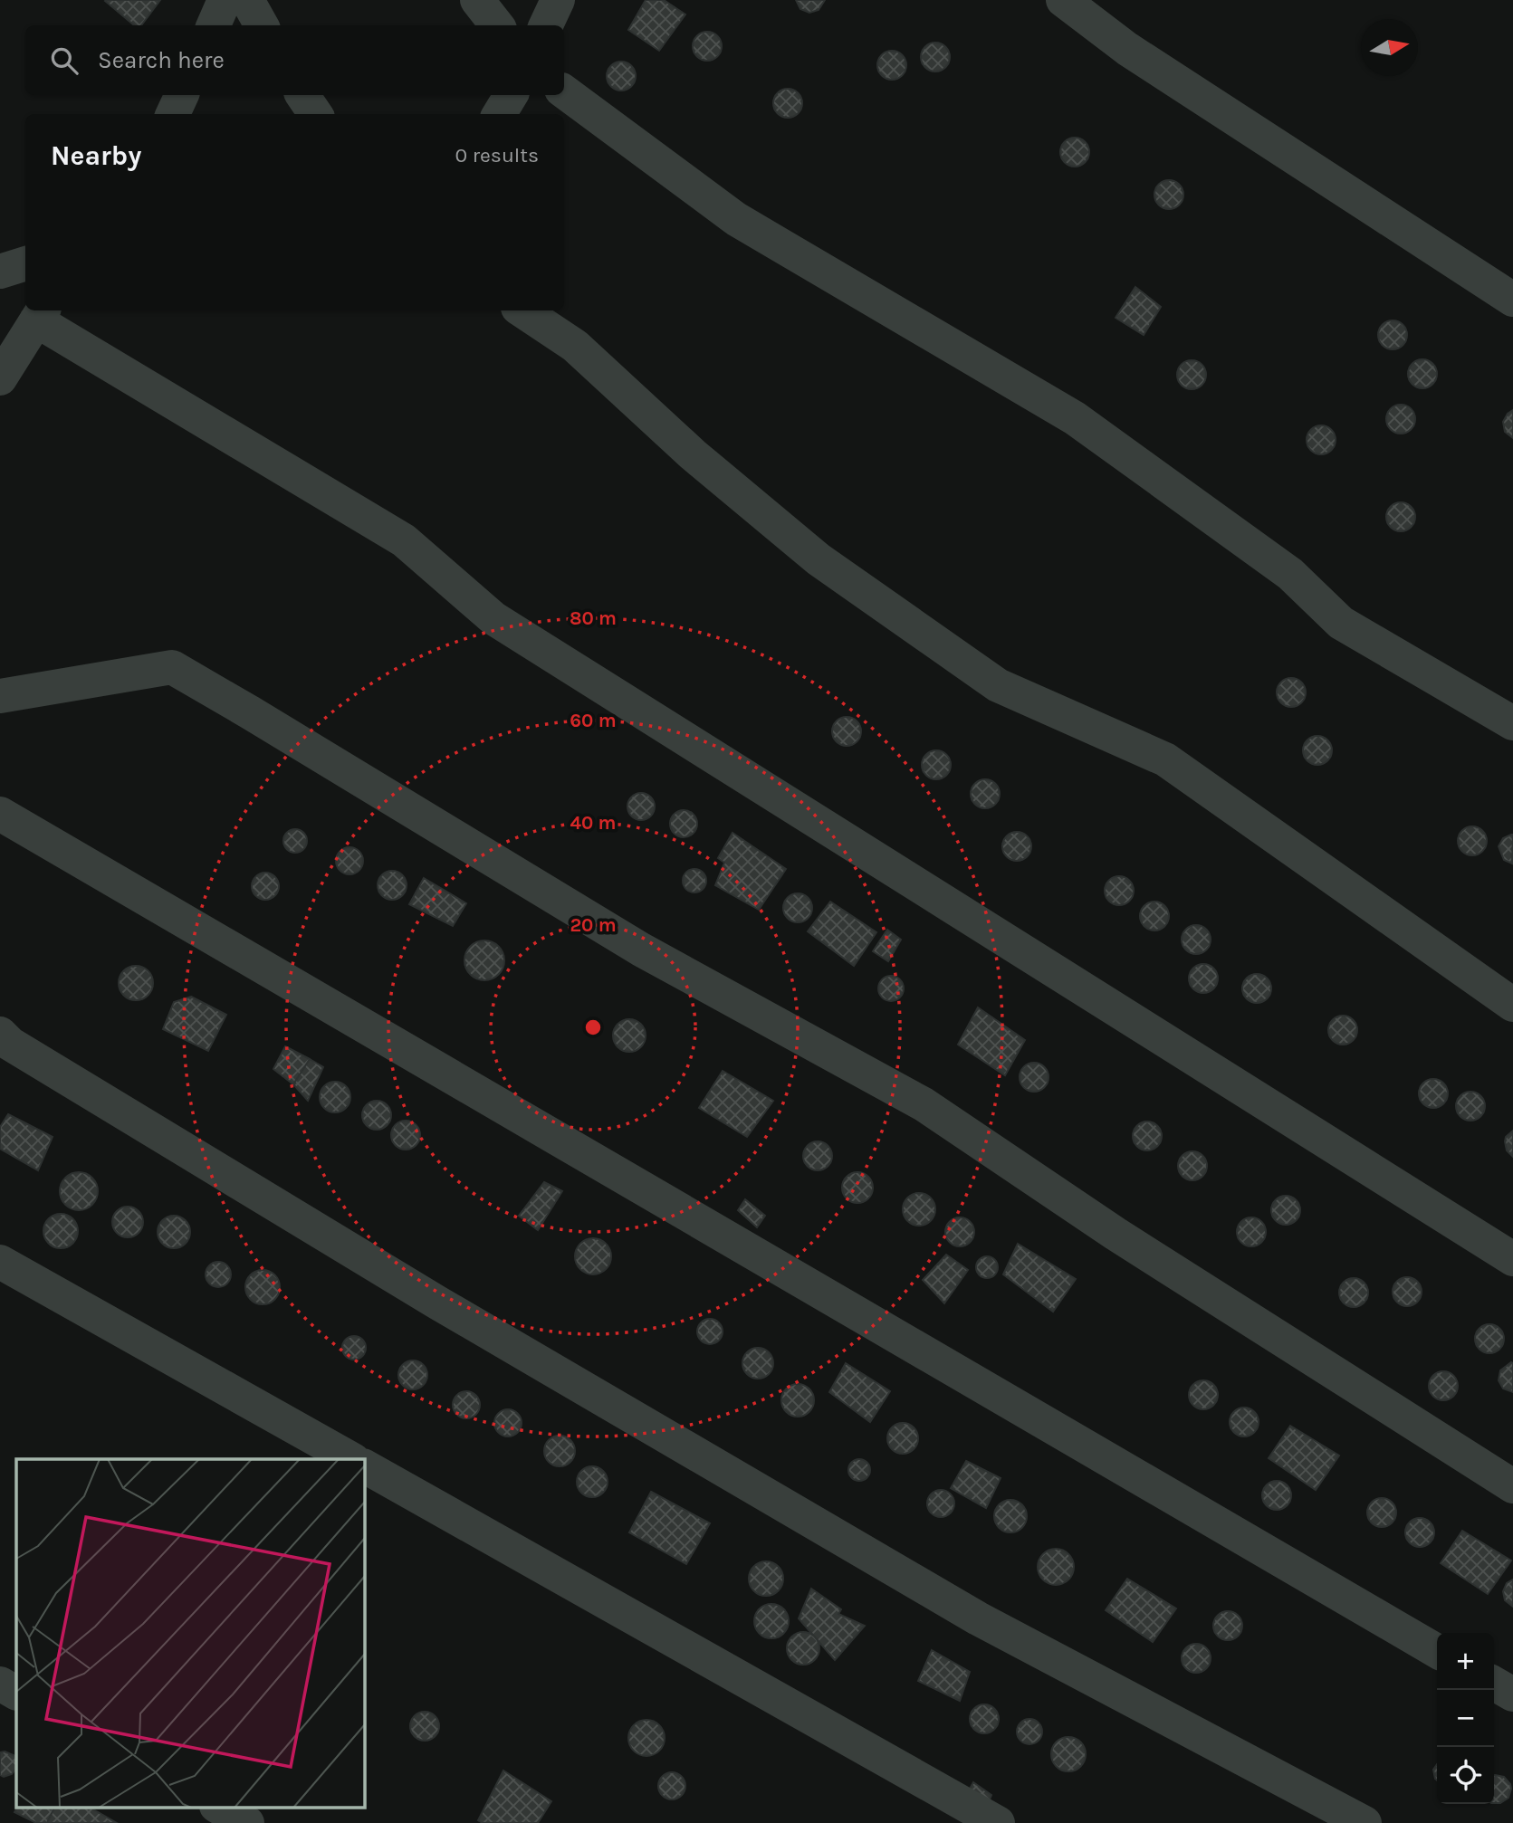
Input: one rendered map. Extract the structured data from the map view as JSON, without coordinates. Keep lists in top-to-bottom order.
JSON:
{
  "north": "right",
  "page": {
    "search": "Search here",
    "heading": ["Nearby", "0 results"],
    "map_buttons": ["+", "−"]
  },
  "rings": [
    "80 m",
    "60 m",
    "40 m",
    "20 m"
  ]
}
